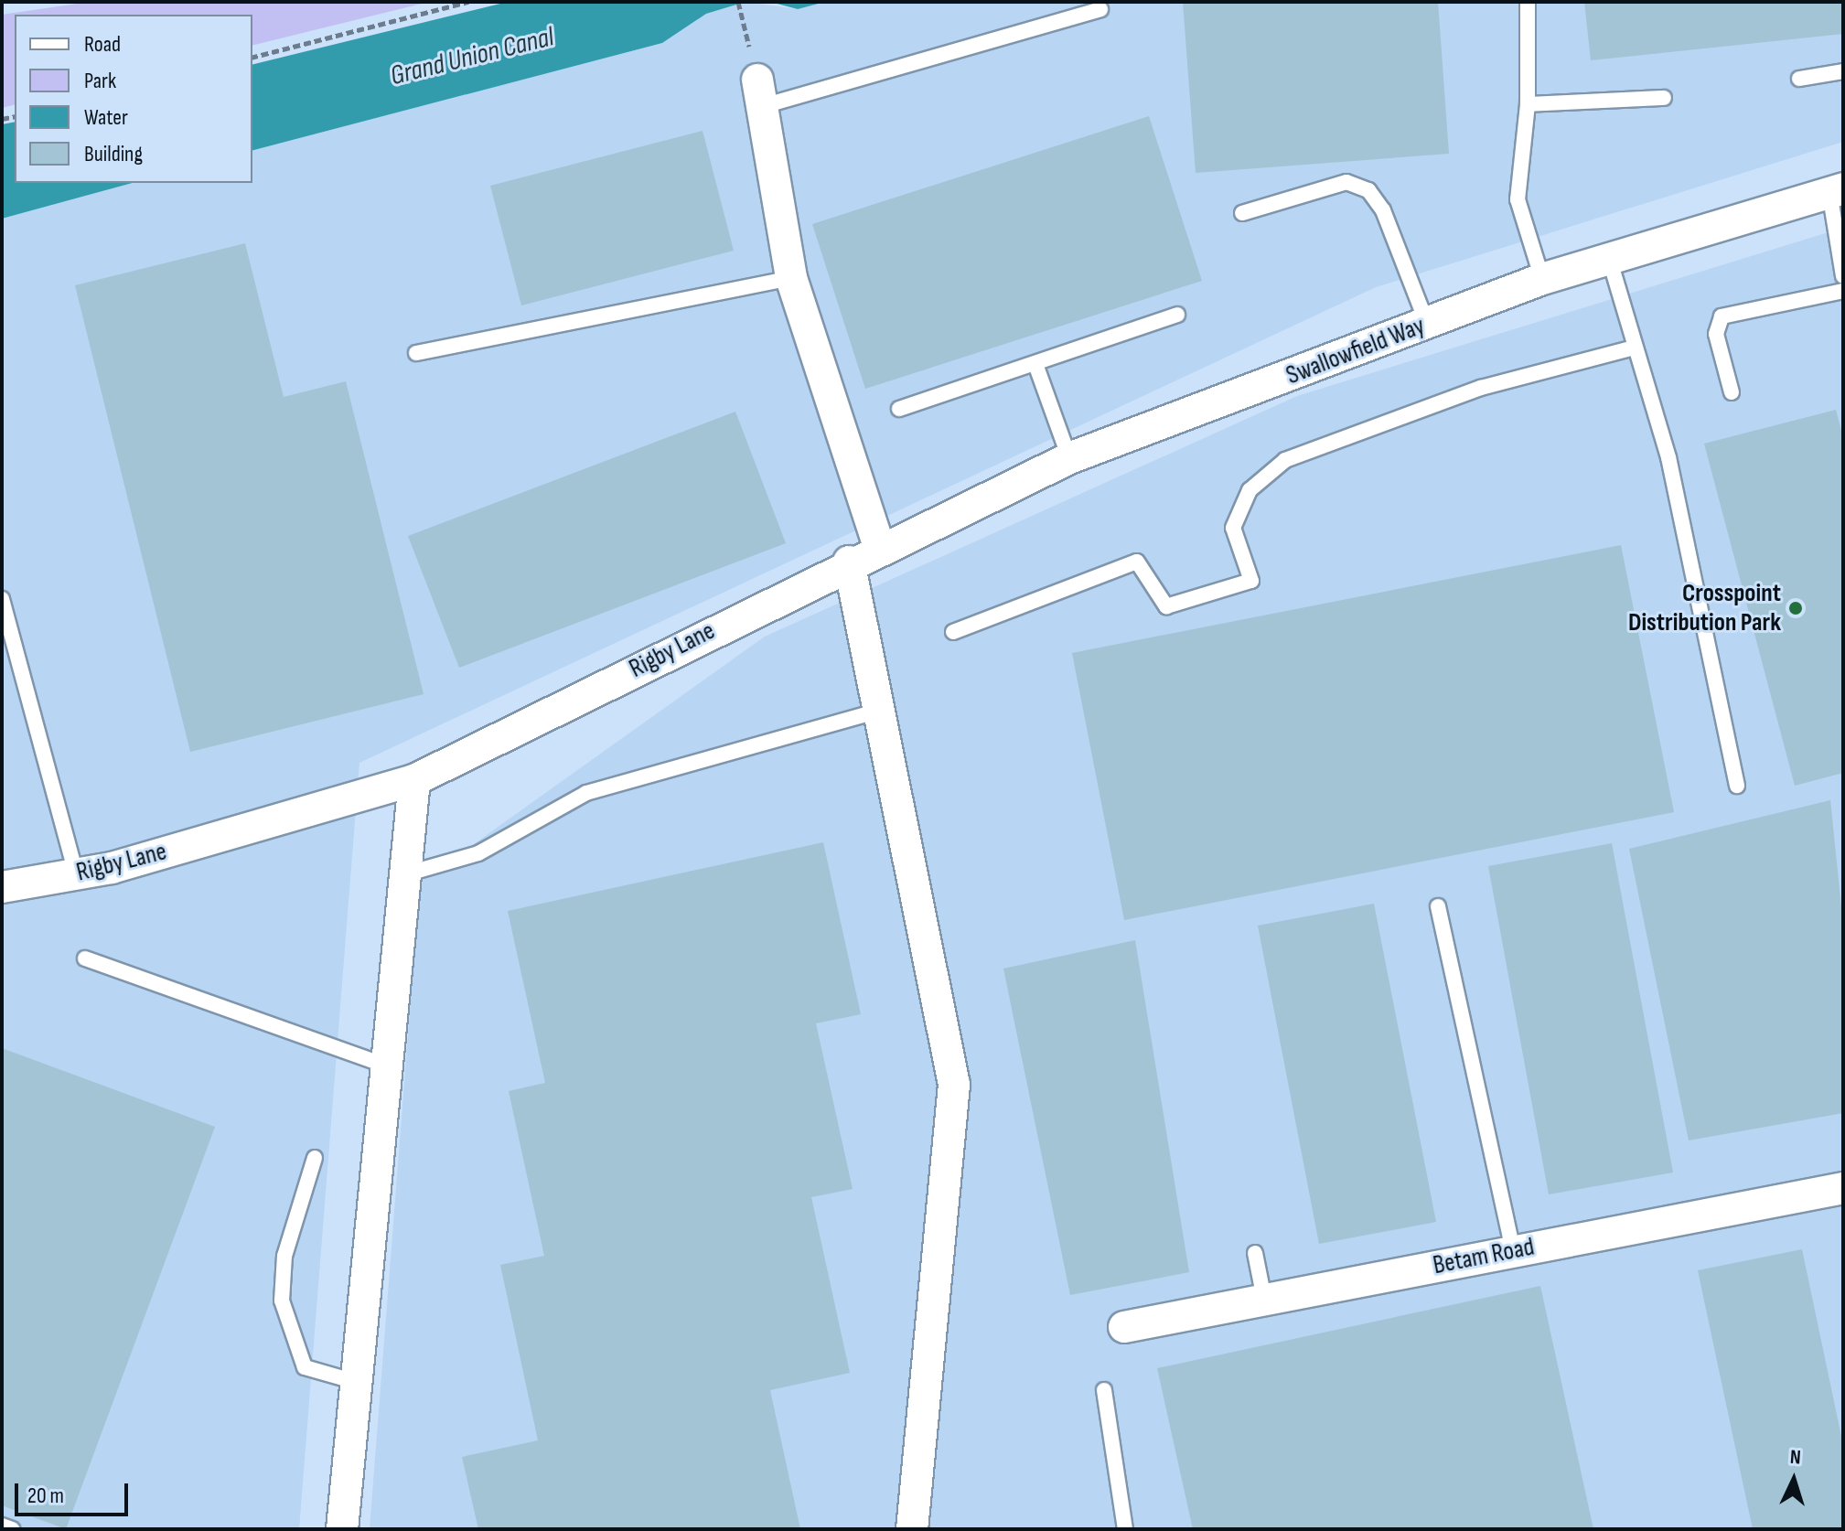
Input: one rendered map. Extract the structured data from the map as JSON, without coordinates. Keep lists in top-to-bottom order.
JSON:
{
  "streets": {
    "street": ["Swallowfield Way", "Rigby Lane", "Betam Road"]
  },
  "crossings": [
    ["Swallowfield Way", "Rigby Lane"]
  ],
  "water": ["Grand Union Canal"],
  "places": ["Crosspoint Distribution Park"],
  "legend": [
    "Road",
    "Park",
    "Water",
    "Building"
  ],
  "scale_bar": "20 m",
  "north": "top"
}
